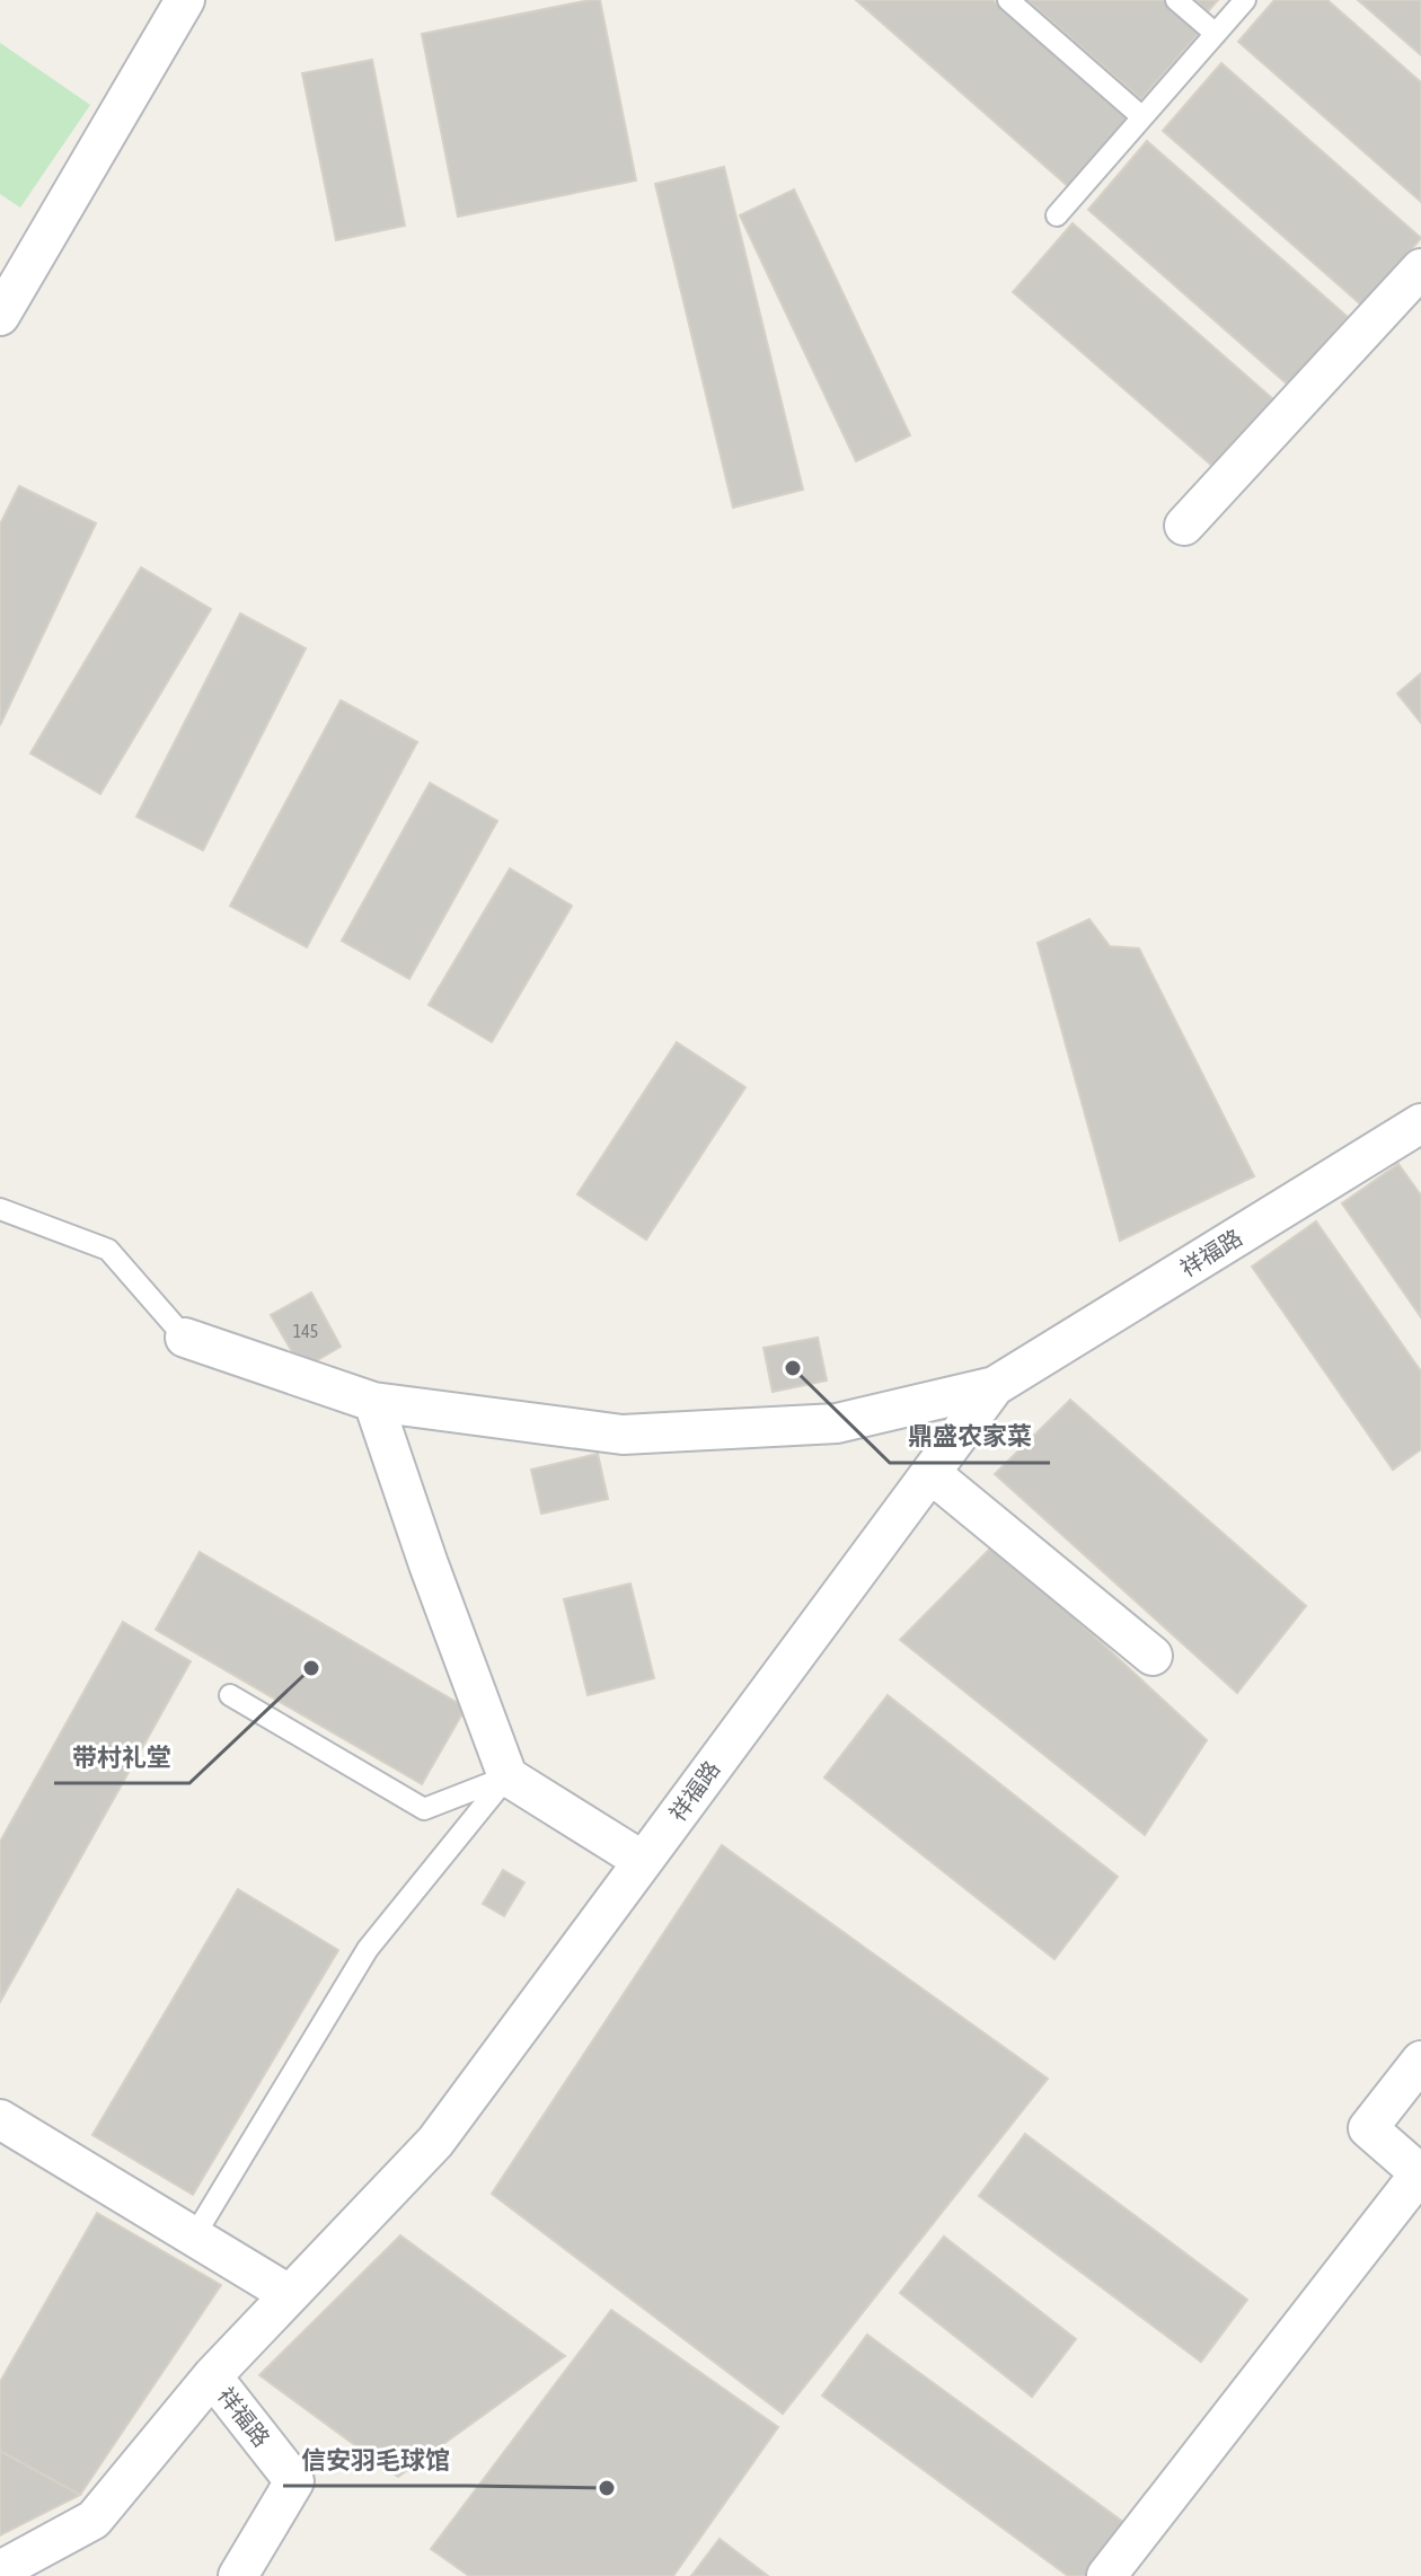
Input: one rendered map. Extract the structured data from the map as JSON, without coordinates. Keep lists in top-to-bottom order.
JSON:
{
  "streets": {
    "street": ["祥福路"]
  },
  "places": ["鼎盛农家菜", "带村礼堂", "信安羽毛球馆"],
  "house_numbers": ["145"]
}
